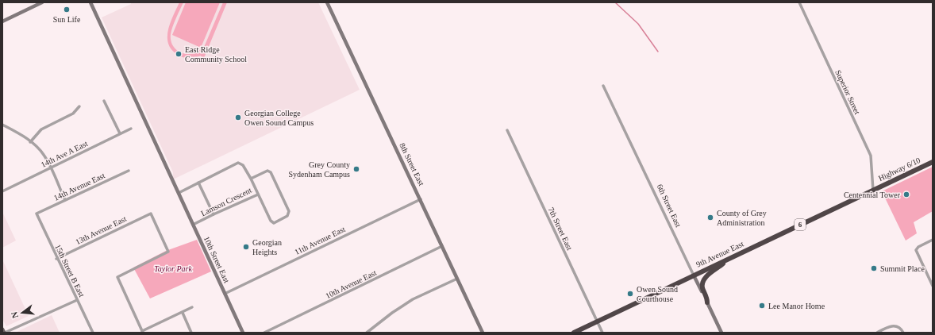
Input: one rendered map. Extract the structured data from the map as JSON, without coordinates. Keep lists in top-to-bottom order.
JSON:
{
  "streets": {
    "highway": ["Highway 6/10", "6", "9th Avenue East"],
    "main road": ["8th Street East", "6th Street East", "10th Street East"],
    "street": [
      "Superior Street",
      "14th Ave A East",
      "14th Avenue East",
      "Lamson Crescent",
      "7th Street East",
      "13th Avenue East",
      "11th Avenue East",
      "15th Street B East",
      "10th Avenue East"
    ]
  },
  "crossings": [
    ["Superior Street", "Highway 6/10"],
    ["Superior Street", "9th Avenue East"],
    ["8th Street East", "11th Avenue East"],
    ["8th Street East", "10th Avenue East"],
    ["Highway 6/10", "9th Avenue East"],
    ["14th Avenue East", "15th Street B East"],
    ["Lamson Crescent", "10th Street East"],
    ["6th Street East", "9th Avenue East"],
    ["7th Street East", "9th Avenue East"],
    ["13th Avenue East", "15th Street B East"],
    ["11th Avenue East", "10th Street East"]
  ],
  "parks": ["Taylor Park"],
  "places": [
    "Sun Life",
    "East Ridge Community School",
    "Georgian College Owen Sound Campus",
    "Grey County Sydenham Campus",
    "Centennial Tower",
    "County of Grey Administration",
    "Georgian Heights",
    "Summit Place",
    "Owen Sound Courthouse",
    "Lee Manor Home"
  ],
  "north": "left"
}
